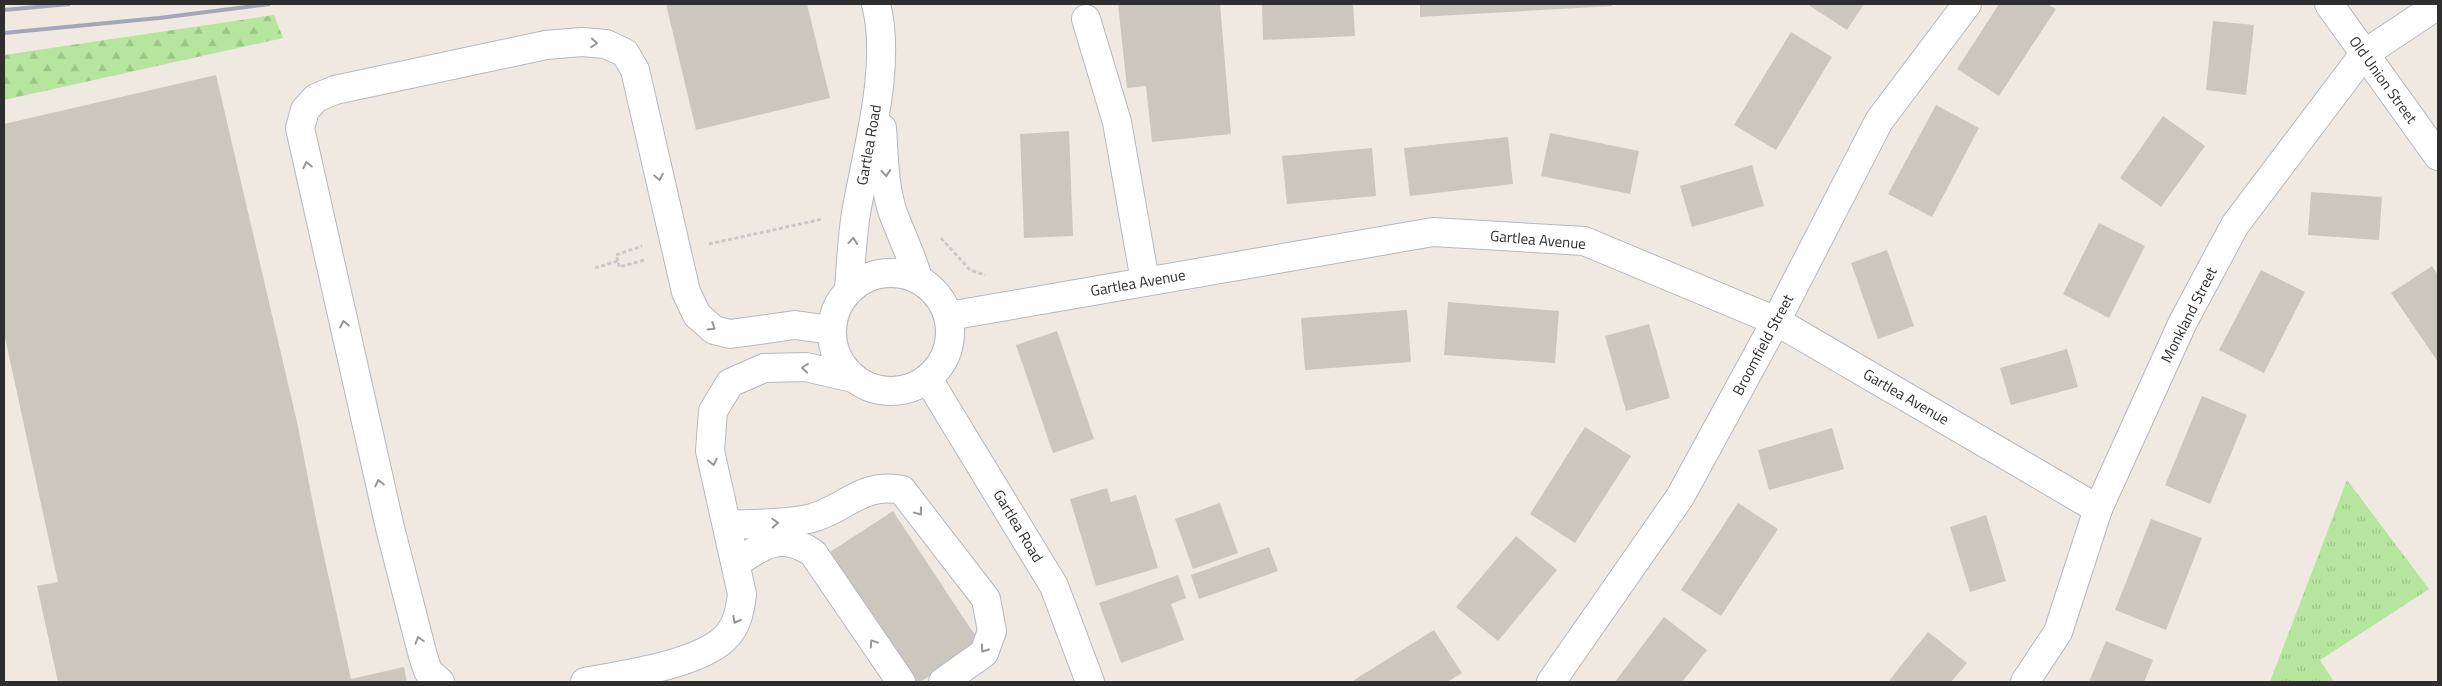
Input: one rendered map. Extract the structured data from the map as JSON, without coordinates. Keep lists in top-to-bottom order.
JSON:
{
  "streets": {
    "street": [
      "Old Union Street",
      "Gartlea Road",
      "Gartlea Avenue",
      "Monkland Street",
      "Broomfield Street"
    ]
  },
  "crossings": [
    ["Old Union Street", "Monkland Street"],
    ["Gartlea Road", "Gartlea Avenue"],
    ["Gartlea Avenue", "Monkland Street"],
    ["Gartlea Avenue", "Broomfield Street"]
  ]
}
